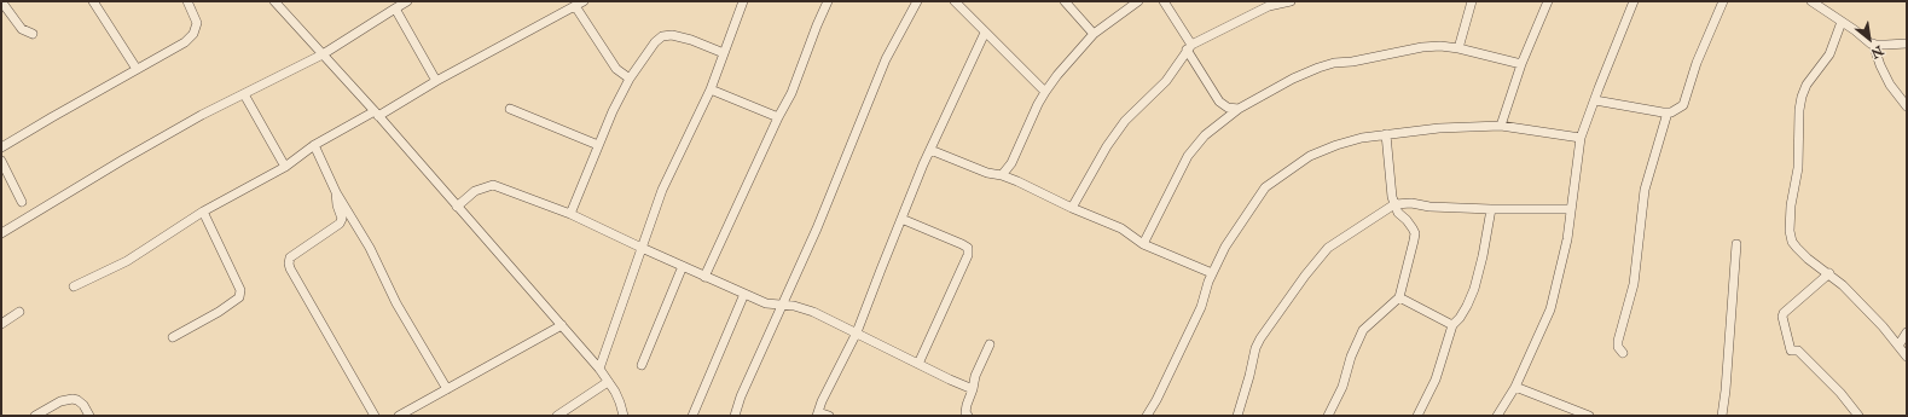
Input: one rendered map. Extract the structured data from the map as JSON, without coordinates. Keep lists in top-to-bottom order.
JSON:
{
  "north": "bottom right"
}
